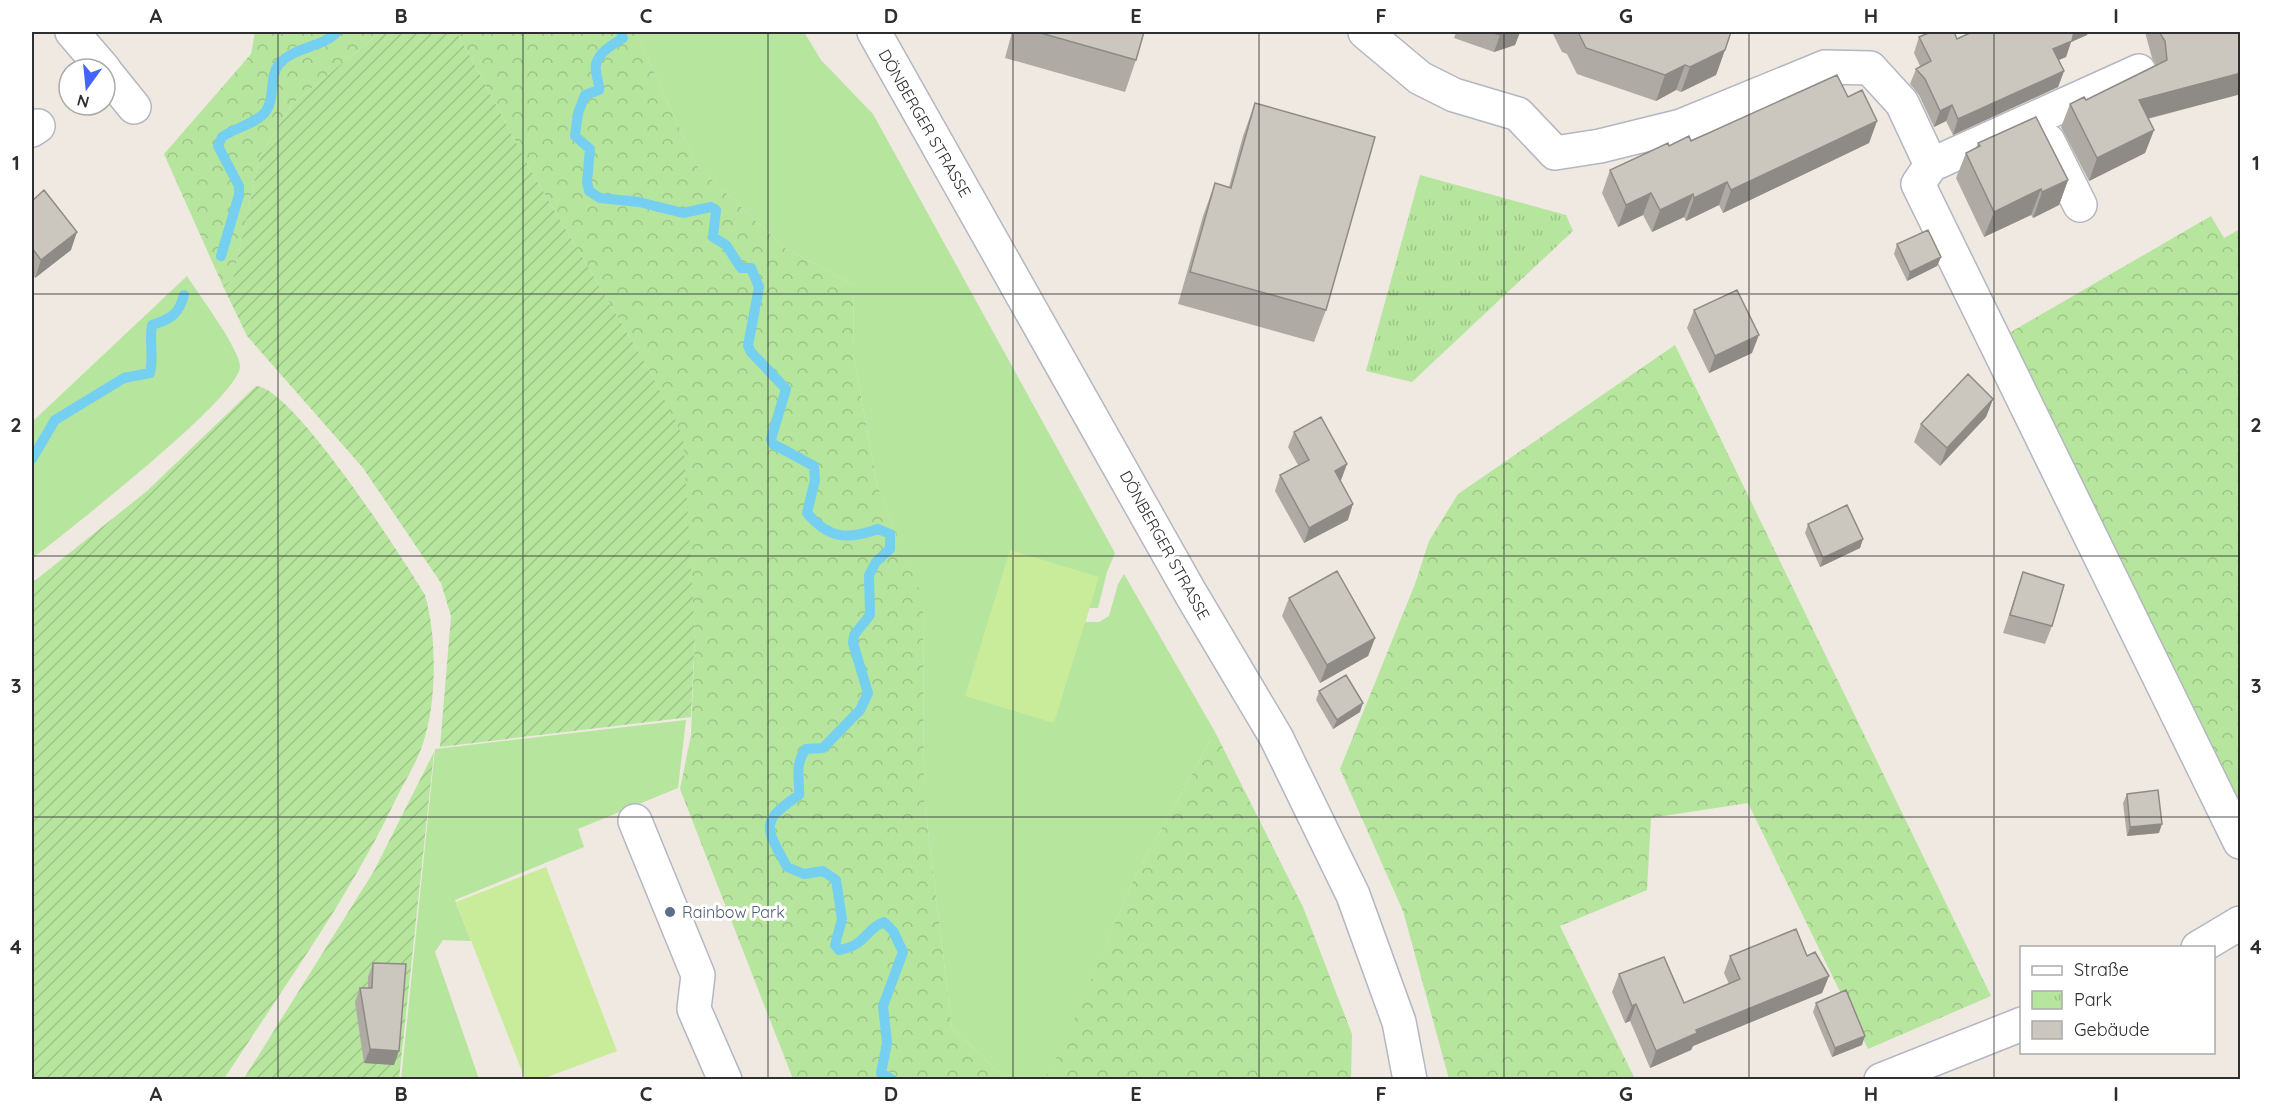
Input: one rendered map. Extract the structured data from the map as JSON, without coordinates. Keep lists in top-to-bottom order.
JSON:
{
  "streets": {
    "street": ["DÖNBERGER STRASSE"]
  },
  "places": ["Rainbow Park"],
  "legend": ["Straße", "Park", "Gebäude"],
  "north": "bottom",
  "grid": {
    "columns": [
      "A",
      "B",
      "C",
      "D",
      "E",
      "F",
      "G",
      "H",
      "I"
    ],
    "rows": [
      "1",
      "2",
      "3",
      "4"
    ]
  }
}
